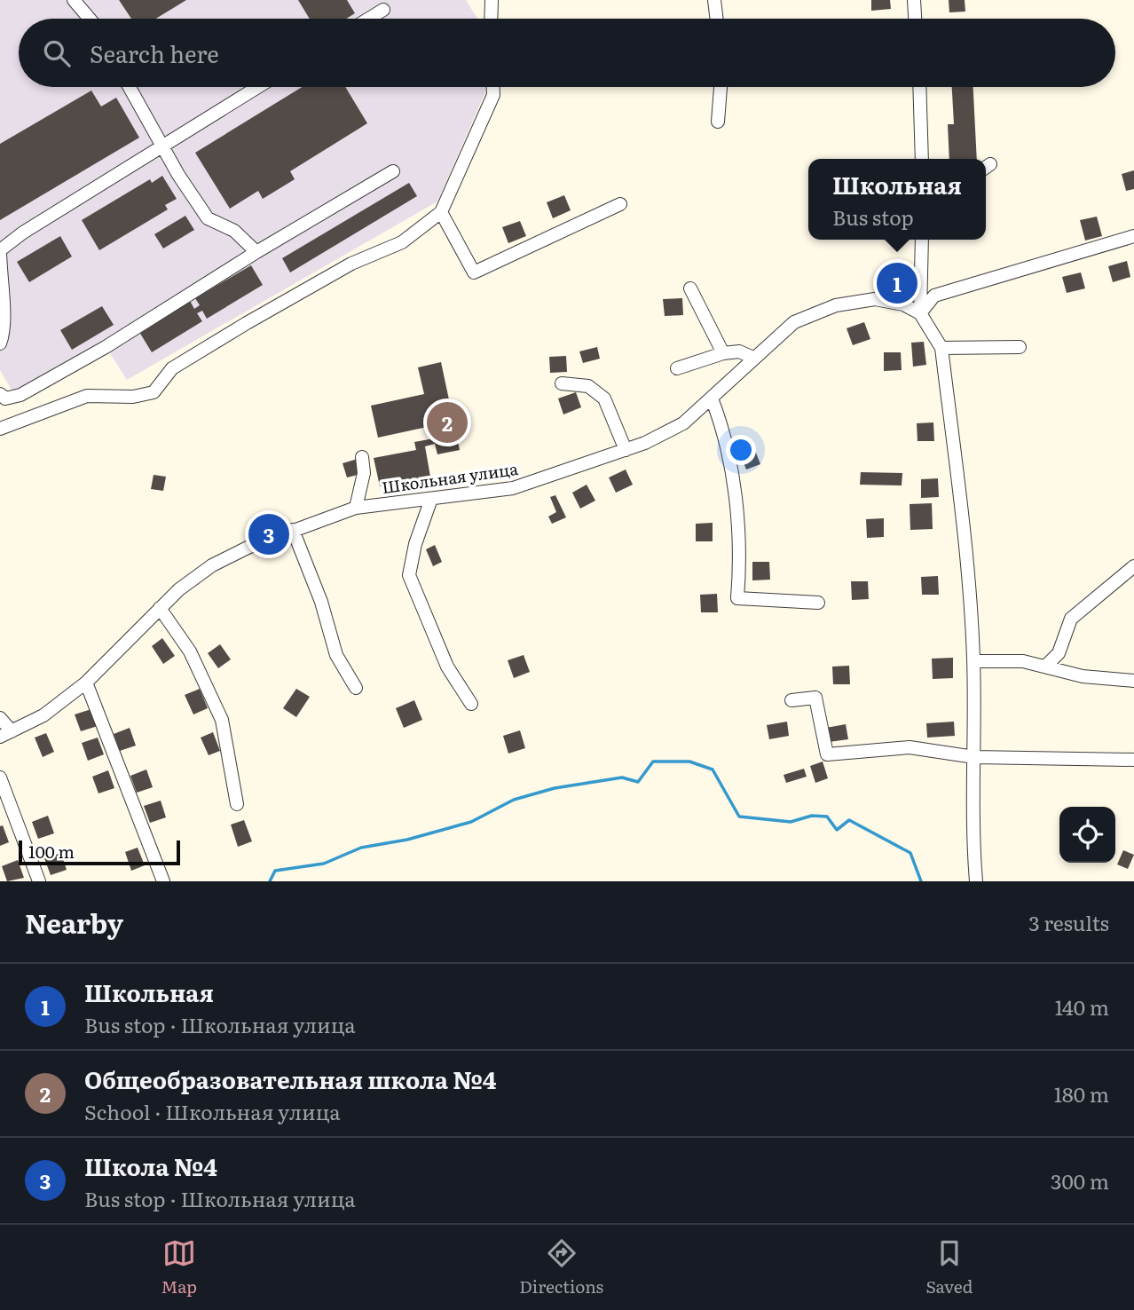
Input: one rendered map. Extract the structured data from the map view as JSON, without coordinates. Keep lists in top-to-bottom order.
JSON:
{
  "streets": {
    "street": ["Школьная улица"]
  },
  "scale_bar": "100 m",
  "page": {
    "search": "Search here",
    "popup": ["Школьная", "Bus stop"],
    "pins": ["1", "2", "3"],
    "scale": "100 m",
    "heading": ["Nearby", "3 results"],
    "list": [
      {
        "mark": "1",
        "name": "Школьная",
        "note": "Bus stop · Школьная улица",
        "value": "140 m"
      },
      {
        "mark": "2",
        "name": "Общеобразовательная школа №4",
        "note": "School · Школьная улица",
        "value": "180 m"
      },
      {
        "mark": "3",
        "name": "Школа №4",
        "note": "Bus stop · Школьная улица",
        "value": "300 m"
      }
    ],
    "nav": ["Map", "Directions", "Saved"]
  }
}
